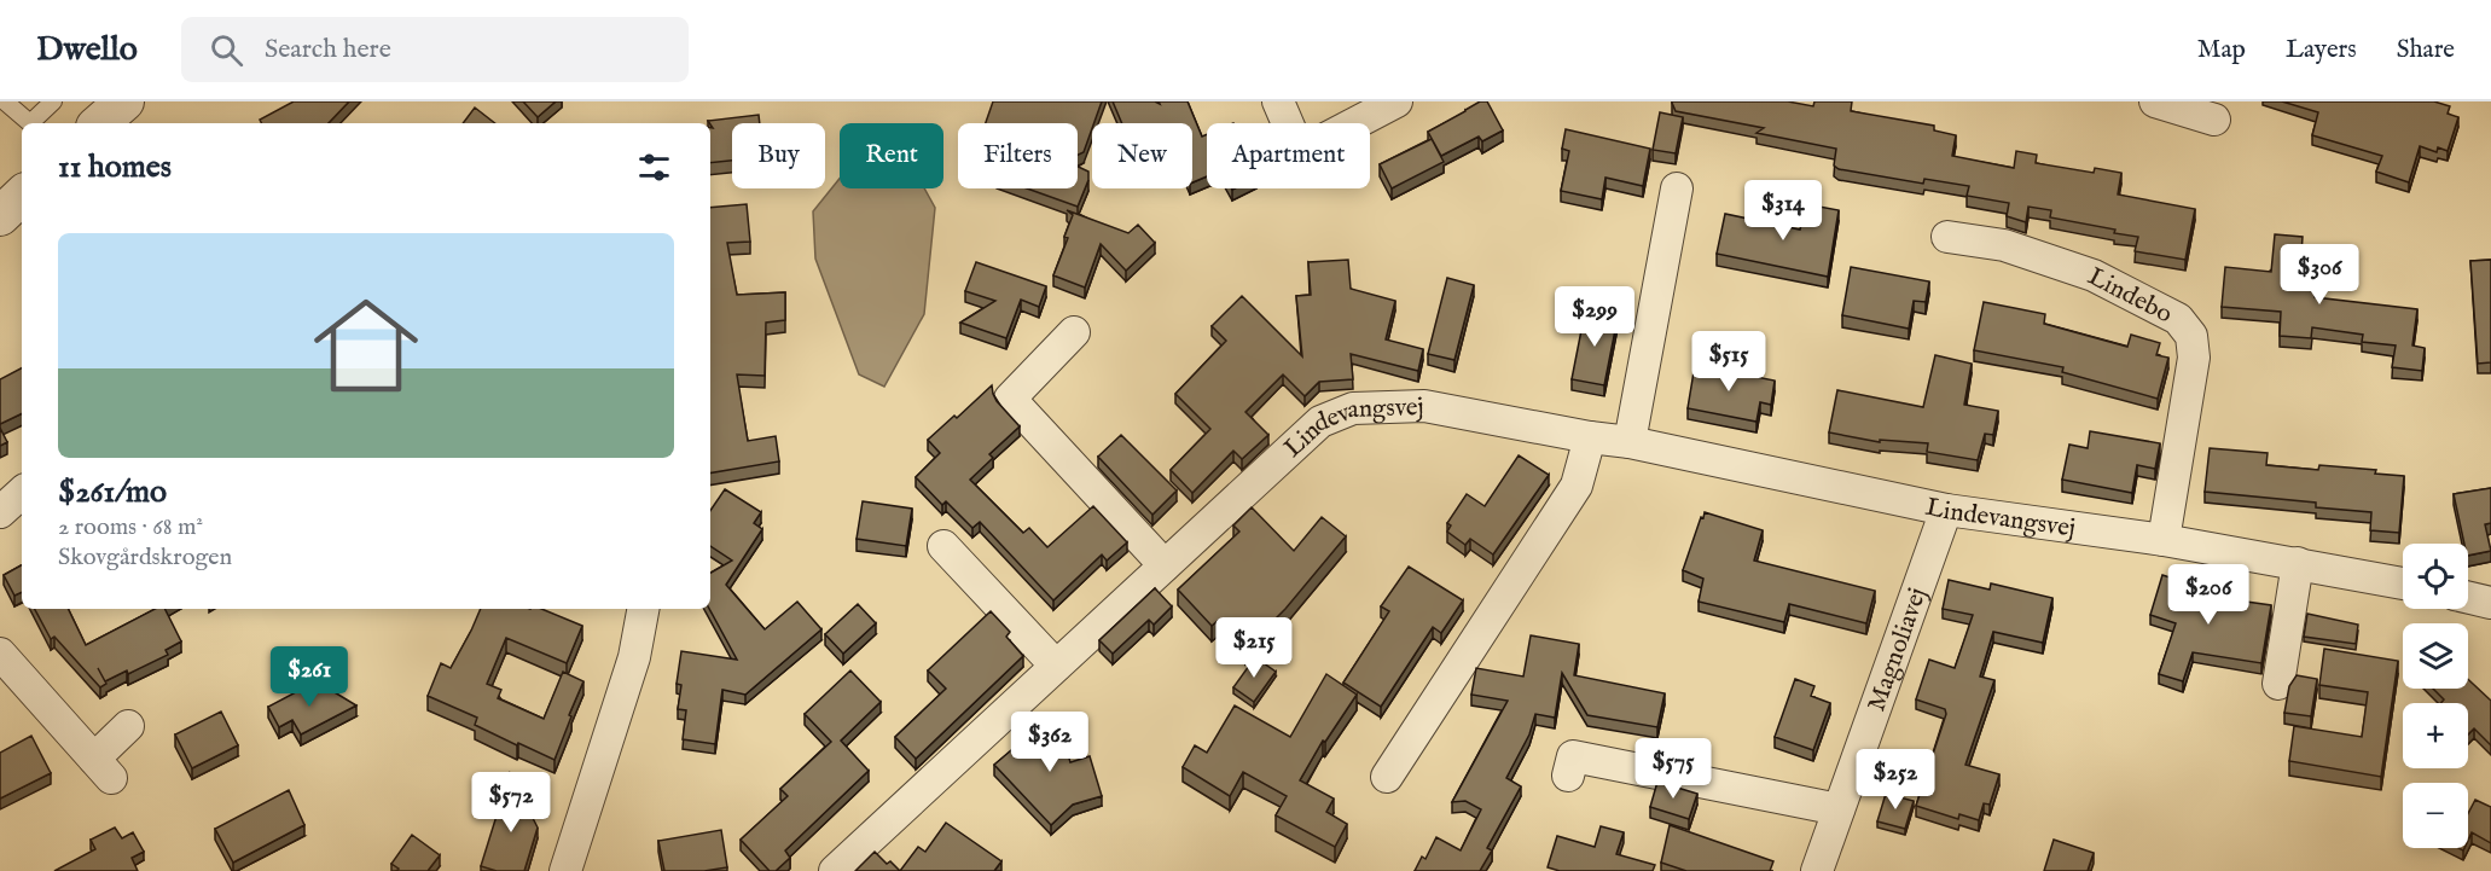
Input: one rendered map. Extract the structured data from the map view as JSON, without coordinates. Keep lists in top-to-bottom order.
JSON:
{
  "streets": {
    "street": ["Lindebo", "Lindevangsvej", "Magnoliavej"]
  },
  "crossings": [
    ["Lindebo", "Lindevangsvej"],
    ["Lindevangsvej", "Magnoliavej"]
  ],
  "page": {
    "header": "Dwello",
    "search": "Search here",
    "nav": ["Map", "Layers", "Share"],
    "chip": [
      "Buy",
      "Rent",
      "Filters",
      "New",
      "Apartment"
    ],
    "heading": "11 homes",
    "price": [
      "$314",
      "$306",
      "$299",
      "$515",
      "$206",
      "$215",
      "$261",
      "$362",
      "$575",
      "$252",
      "$572"
    ],
    "list": [
      {
        "name": "$261/mo",
        "note": "2 rooms · 68 m² · Skovgårdskrogen"
      }
    ],
    "map_buttons": ["+", "−"]
  }
}
